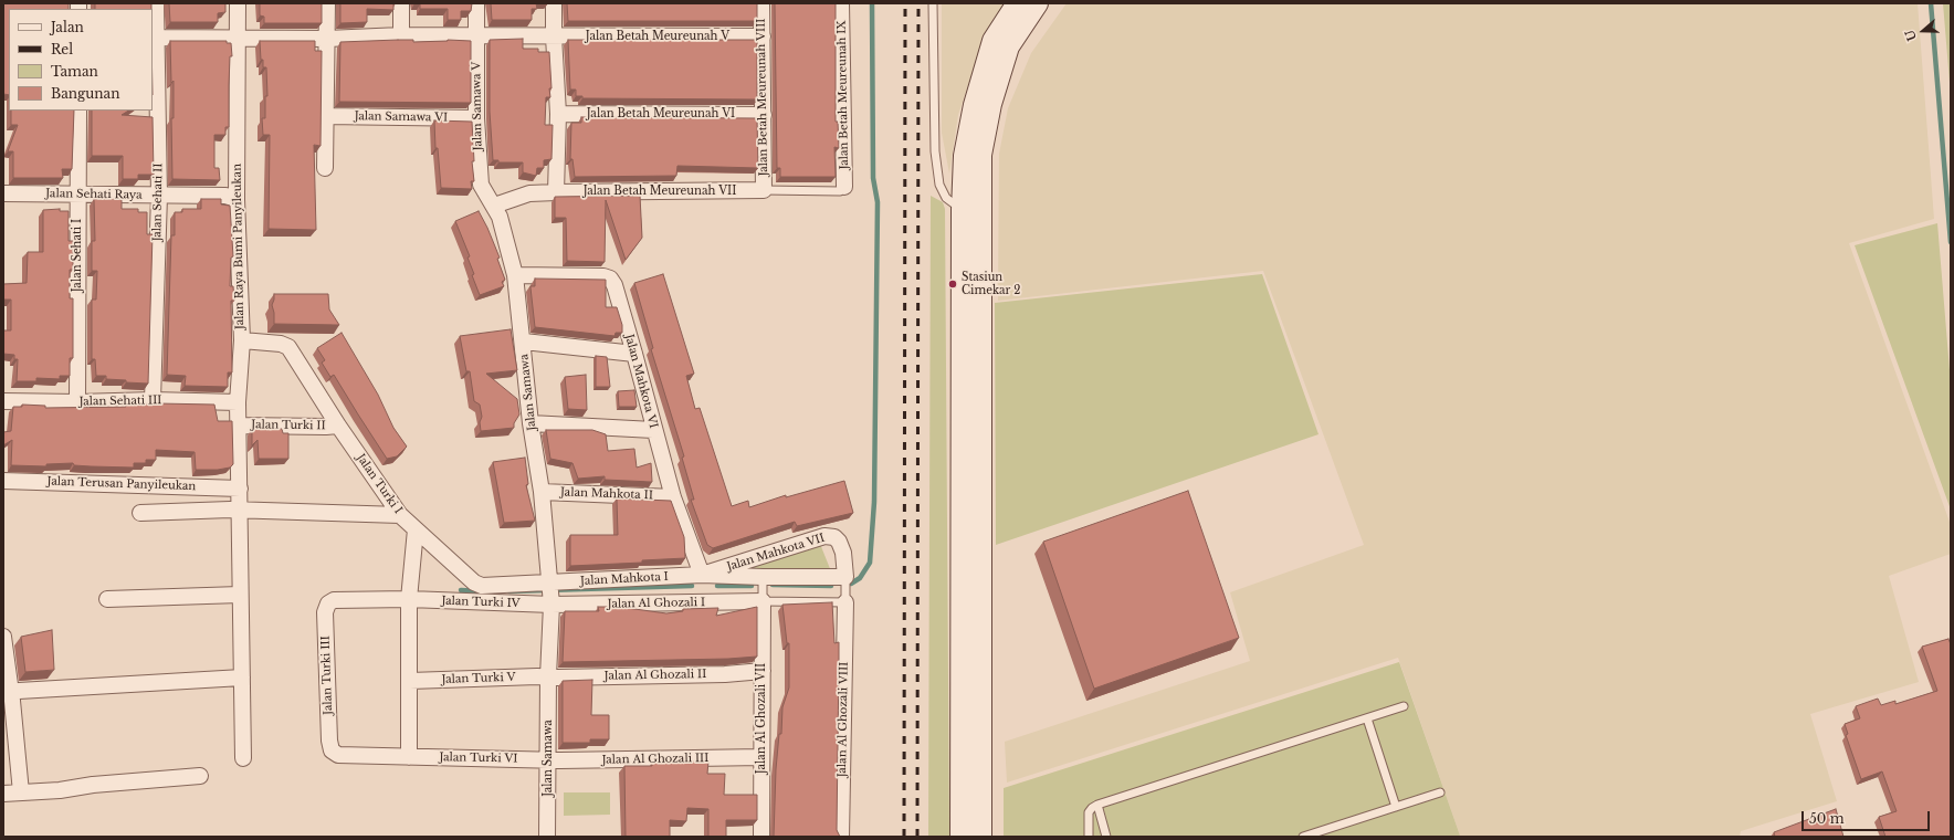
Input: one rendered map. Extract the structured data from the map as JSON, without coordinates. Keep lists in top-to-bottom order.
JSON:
{
  "streets": {
    "street": [
      "Jalan Betah Meureunah V",
      "Jalan Betah Meureunah IX",
      "Jalan Betah Meureunah VIII",
      "Jalan Samawa V",
      "Jalan Betah Meureunah VI",
      "Jalan Samawa VI",
      "Jalan Betah Meureunah VII",
      "Jalan Sehati Raya",
      "Jalan Sehati II",
      "Jalan Raya Bumi Panyileukan",
      "Jalan Sehati I",
      "Jalan Mahkota VI",
      "Jalan Samawa",
      "Jalan Sehati III",
      "Jalan Turki II",
      "Jalan Terusan Panyileukan",
      "Jalan Turki I",
      "Jalan Mahkota II",
      "Jalan Mahkota VII",
      "Jalan Mahkota I",
      "Jalan Turki IV",
      "Jalan Al Ghozali I",
      "Jalan Turki III",
      "Jalan Al Ghozali II",
      "Jalan Turki V",
      "Jalan Al Ghozali VII",
      "Jalan Al Ghozali VIII",
      "Jalan Turki VI",
      "Jalan Al Ghozali III"
    ]
  },
  "crossings": [
    ["Jalan Betah Meureunah V", "Jalan Betah Meureunah VIII"],
    ["Jalan Betah Meureunah V", "Jalan Samawa V"],
    ["Jalan Betah Meureunah V", "Jalan Sehati II"],
    ["Jalan Betah Meureunah V", "Jalan Raya Bumi Panyileukan"],
    ["Jalan Betah Meureunah VIII", "Jalan Betah Meureunah VI"],
    ["Jalan Betah Meureunah VIII", "Jalan Betah Meureunah VII"],
    ["Jalan Samawa V", "Jalan Samawa VI"],
    ["Jalan Samawa V", "Jalan Betah Meureunah VII"],
    ["Jalan Samawa V", "Jalan Samawa"],
    ["Jalan Betah Meureunah VII", "Jalan Samawa"],
    ["Jalan Sehati Raya", "Jalan Sehati II"],
    ["Jalan Sehati Raya", "Jalan Raya Bumi Panyileukan"],
    ["Jalan Sehati Raya", "Jalan Sehati I"],
    ["Jalan Sehati II", "Jalan Sehati III"],
    ["Jalan Raya Bumi Panyileukan", "Jalan Sehati III"],
    ["Jalan Raya Bumi Panyileukan", "Jalan Turki II"],
    ["Jalan Raya Bumi Panyileukan", "Jalan Terusan Panyileukan"],
    ["Jalan Raya Bumi Panyileukan", "Jalan Turki I"],
    ["Jalan Sehati I", "Jalan Sehati III"],
    ["Jalan Mahkota VI", "Jalan Samawa"],
    ["Jalan Mahkota VI", "Jalan Mahkota II"],
    ["Jalan Mahkota VI", "Jalan Mahkota VII"],
    ["Jalan Mahkota VI", "Jalan Mahkota I"],
    ["Jalan Samawa", "Jalan Turki I"],
    ["Jalan Samawa", "Jalan Mahkota II"],
    ["Jalan Samawa", "Jalan Mahkota I"],
    ["Jalan Samawa", "Jalan Turki IV"],
    ["Jalan Samawa", "Jalan Al Ghozali I"],
    ["Jalan Samawa", "Jalan Al Ghozali II"],
    ["Jalan Samawa", "Jalan Turki V"],
    ["Jalan Samawa", "Jalan Turki VI"],
    ["Jalan Samawa", "Jalan Al Ghozali III"],
    ["Jalan Turki II", "Jalan Turki I"],
    ["Jalan Turki I", "Jalan Mahkota I"],
    ["Jalan Turki I", "Jalan Turki IV"],
    ["Jalan Turki I", "Jalan Al Ghozali I"],
    ["Jalan Mahkota VII", "Jalan Mahkota I"],
    ["Jalan Mahkota VII", "Jalan Al Ghozali VIII"],
    ["Jalan Mahkota I", "Jalan Turki IV"],
    ["Jalan Mahkota I", "Jalan Al Ghozali I"],
    ["Jalan Turki IV", "Jalan Al Ghozali I"],
    ["Jalan Turki IV", "Jalan Turki III"],
    ["Jalan Al Ghozali I", "Jalan Al Ghozali VII"],
    ["Jalan Turki III", "Jalan Turki VI"],
    ["Jalan Al Ghozali II", "Jalan Turki V"],
    ["Jalan Al Ghozali II", "Jalan Al Ghozali VII"],
    ["Jalan Al Ghozali VII", "Jalan Al Ghozali III"],
    ["Jalan Turki VI", "Jalan Al Ghozali III"]
  ],
  "places": ["Stasiun Cimekar 2"],
  "legend": [
    "Jalan",
    "Rel",
    "Taman",
    "Bangunan"
  ],
  "scale_bar": "50 m",
  "north": "left"
}
